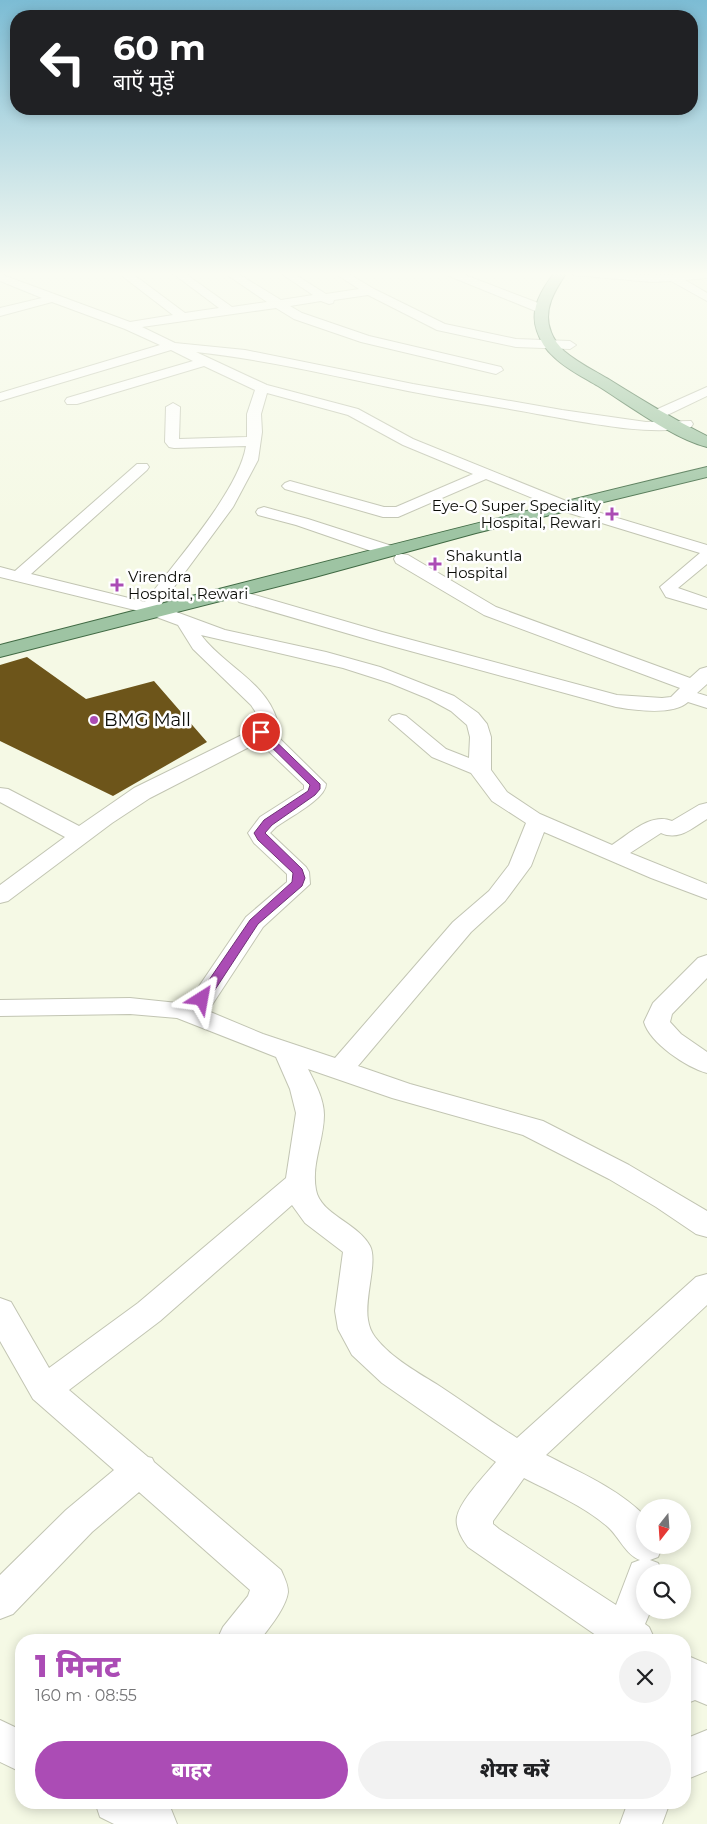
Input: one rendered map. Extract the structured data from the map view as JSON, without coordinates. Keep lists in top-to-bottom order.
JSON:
{
  "places": {
    "health": ["Eye-Q Super Speciality Hospital, Rewari", "Shakuntla Hospital", "Virendra Hospital, Rewari"],
    "other": ["BMG Mall"]
  },
  "north": "bottom",
  "page": {
    "turn": ["60 m", "बाएँ मुड़ें"],
    "heading": ["1 मिनट", "160 m · 08:55"],
    "buttons": ["बाहर", "शेयर करें"]
  }
}
